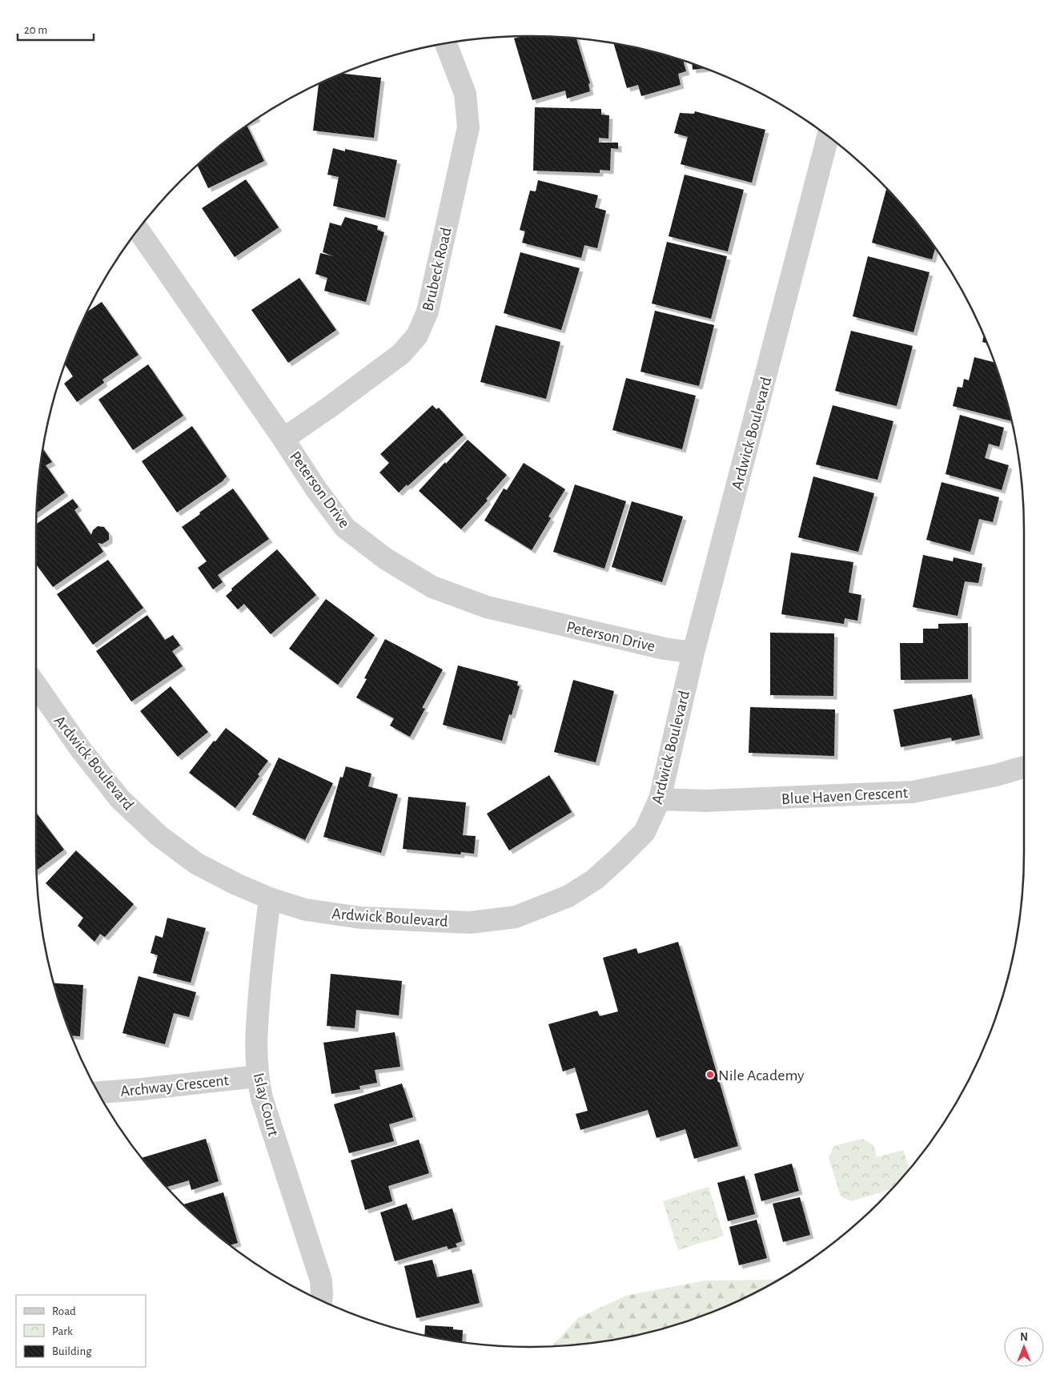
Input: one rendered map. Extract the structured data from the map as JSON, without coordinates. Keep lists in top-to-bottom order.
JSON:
{
  "streets": {
    "street": [
      "Brubeck Road",
      "Ardwick Boulevard",
      "Peterson Drive",
      "Blue Haven Crescent",
      "Archway Crescent",
      "Islay Court"
    ]
  },
  "crossings": [
    ["Brubeck Road", "Peterson Drive"],
    ["Ardwick Boulevard", "Peterson Drive"],
    ["Ardwick Boulevard", "Blue Haven Crescent"],
    ["Ardwick Boulevard", "Islay Court"],
    ["Archway Crescent", "Islay Court"]
  ],
  "places": ["Nile Academy"],
  "legend": ["Road", "Park", "Building"],
  "scale_bar": "20 m",
  "north": "top"
}
